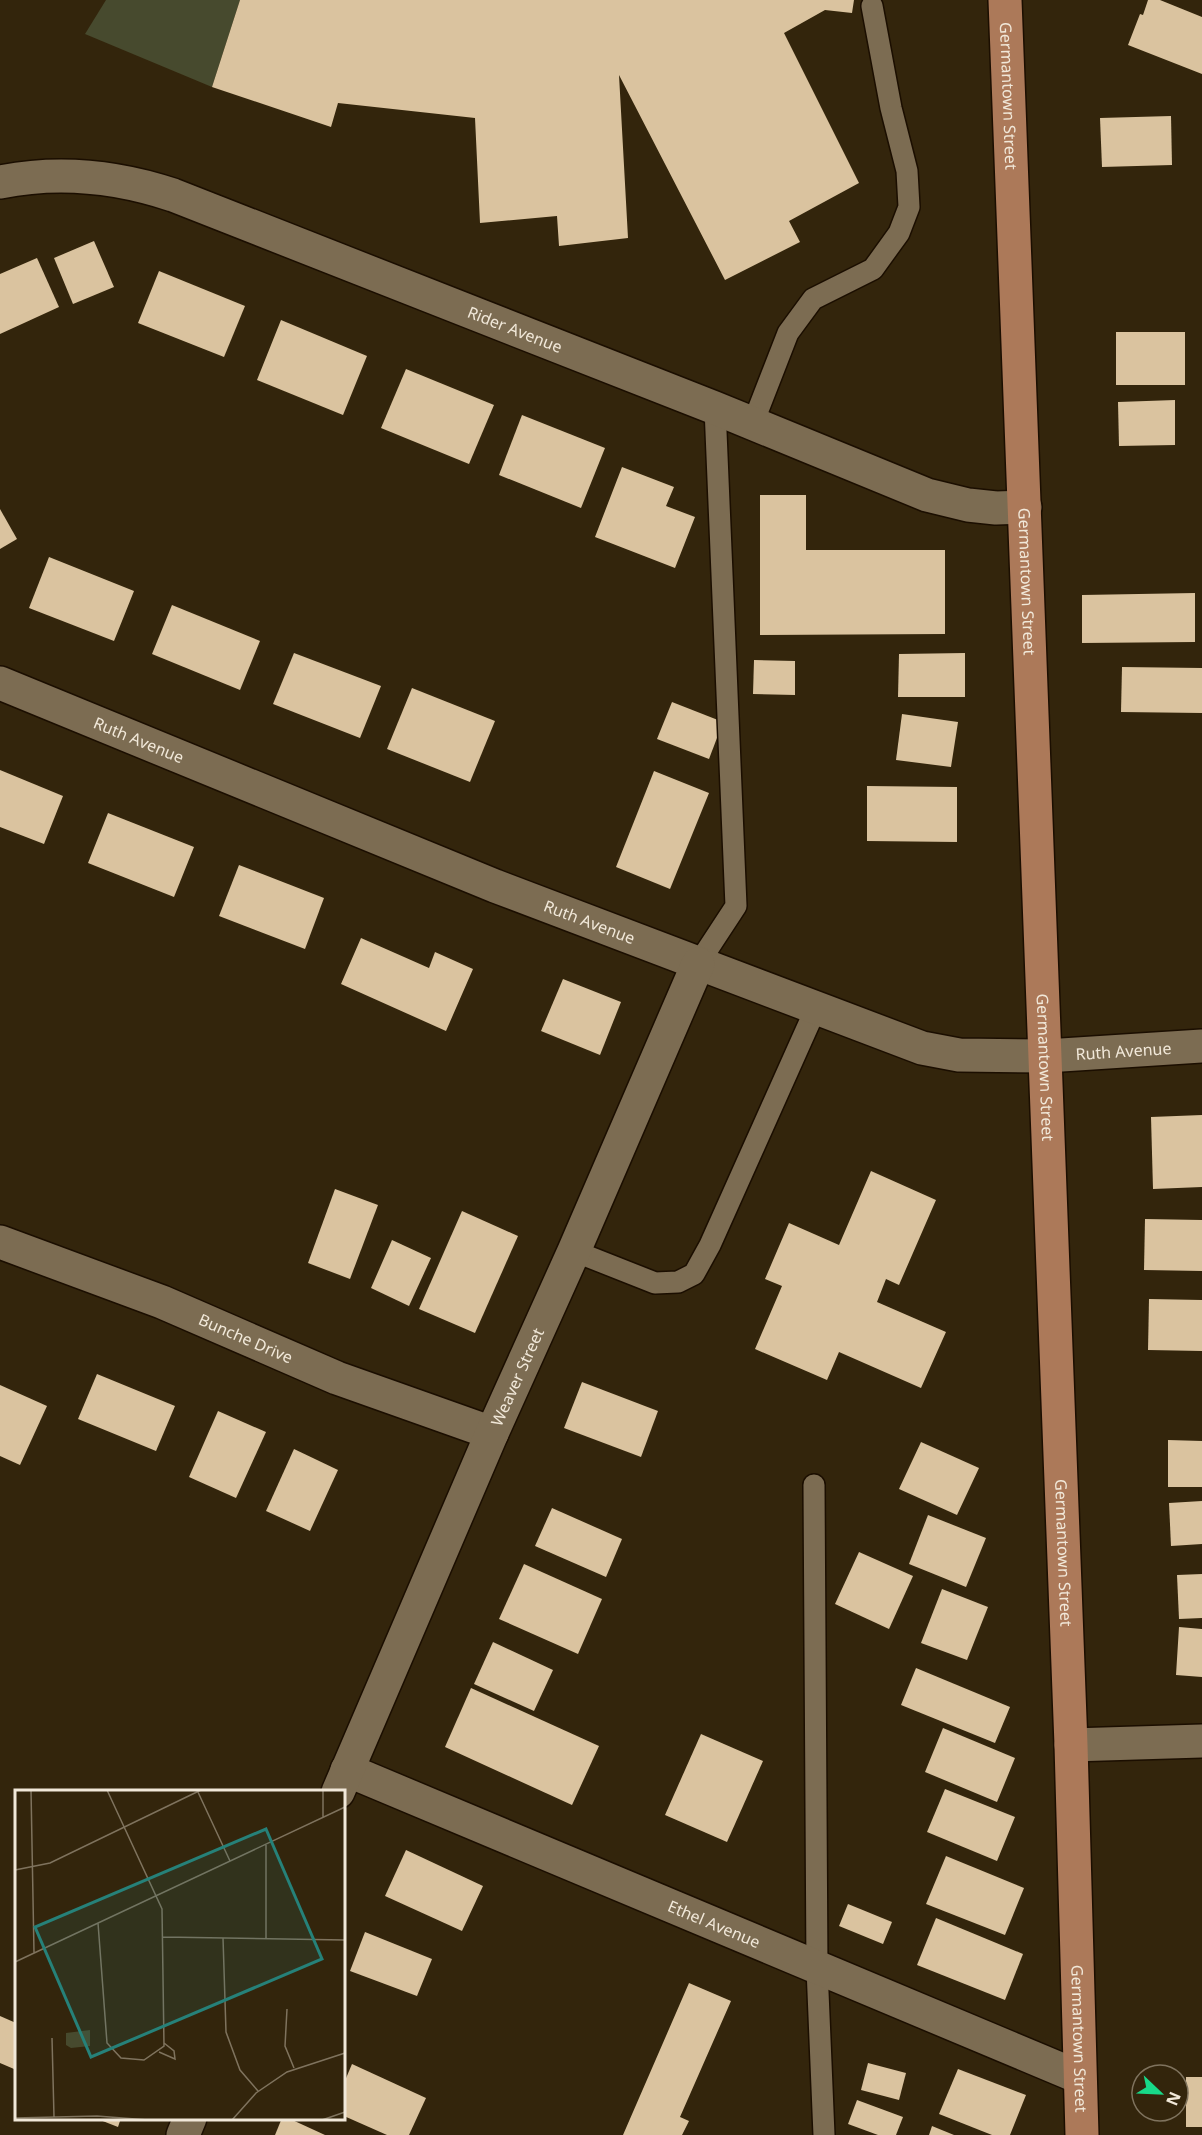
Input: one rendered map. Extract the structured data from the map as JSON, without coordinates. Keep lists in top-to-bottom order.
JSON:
{
  "streets": {
    "main road": ["Germantown Street"],
    "street": [
      "Rider Avenue",
      "Ruth Avenue",
      "Bunche Drive",
      "Weaver Street",
      "Ethel Avenue"
    ]
  },
  "crossings": [
    ["Germantown Street", "Rider Avenue"],
    ["Germantown Street", "Ruth Avenue"],
    ["Germantown Street", "Ethel Avenue"],
    ["Ruth Avenue", "Weaver Street"],
    ["Bunche Drive", "Weaver Street"],
    ["Weaver Street", "Ethel Avenue"]
  ],
  "north": "bottom right"
}
